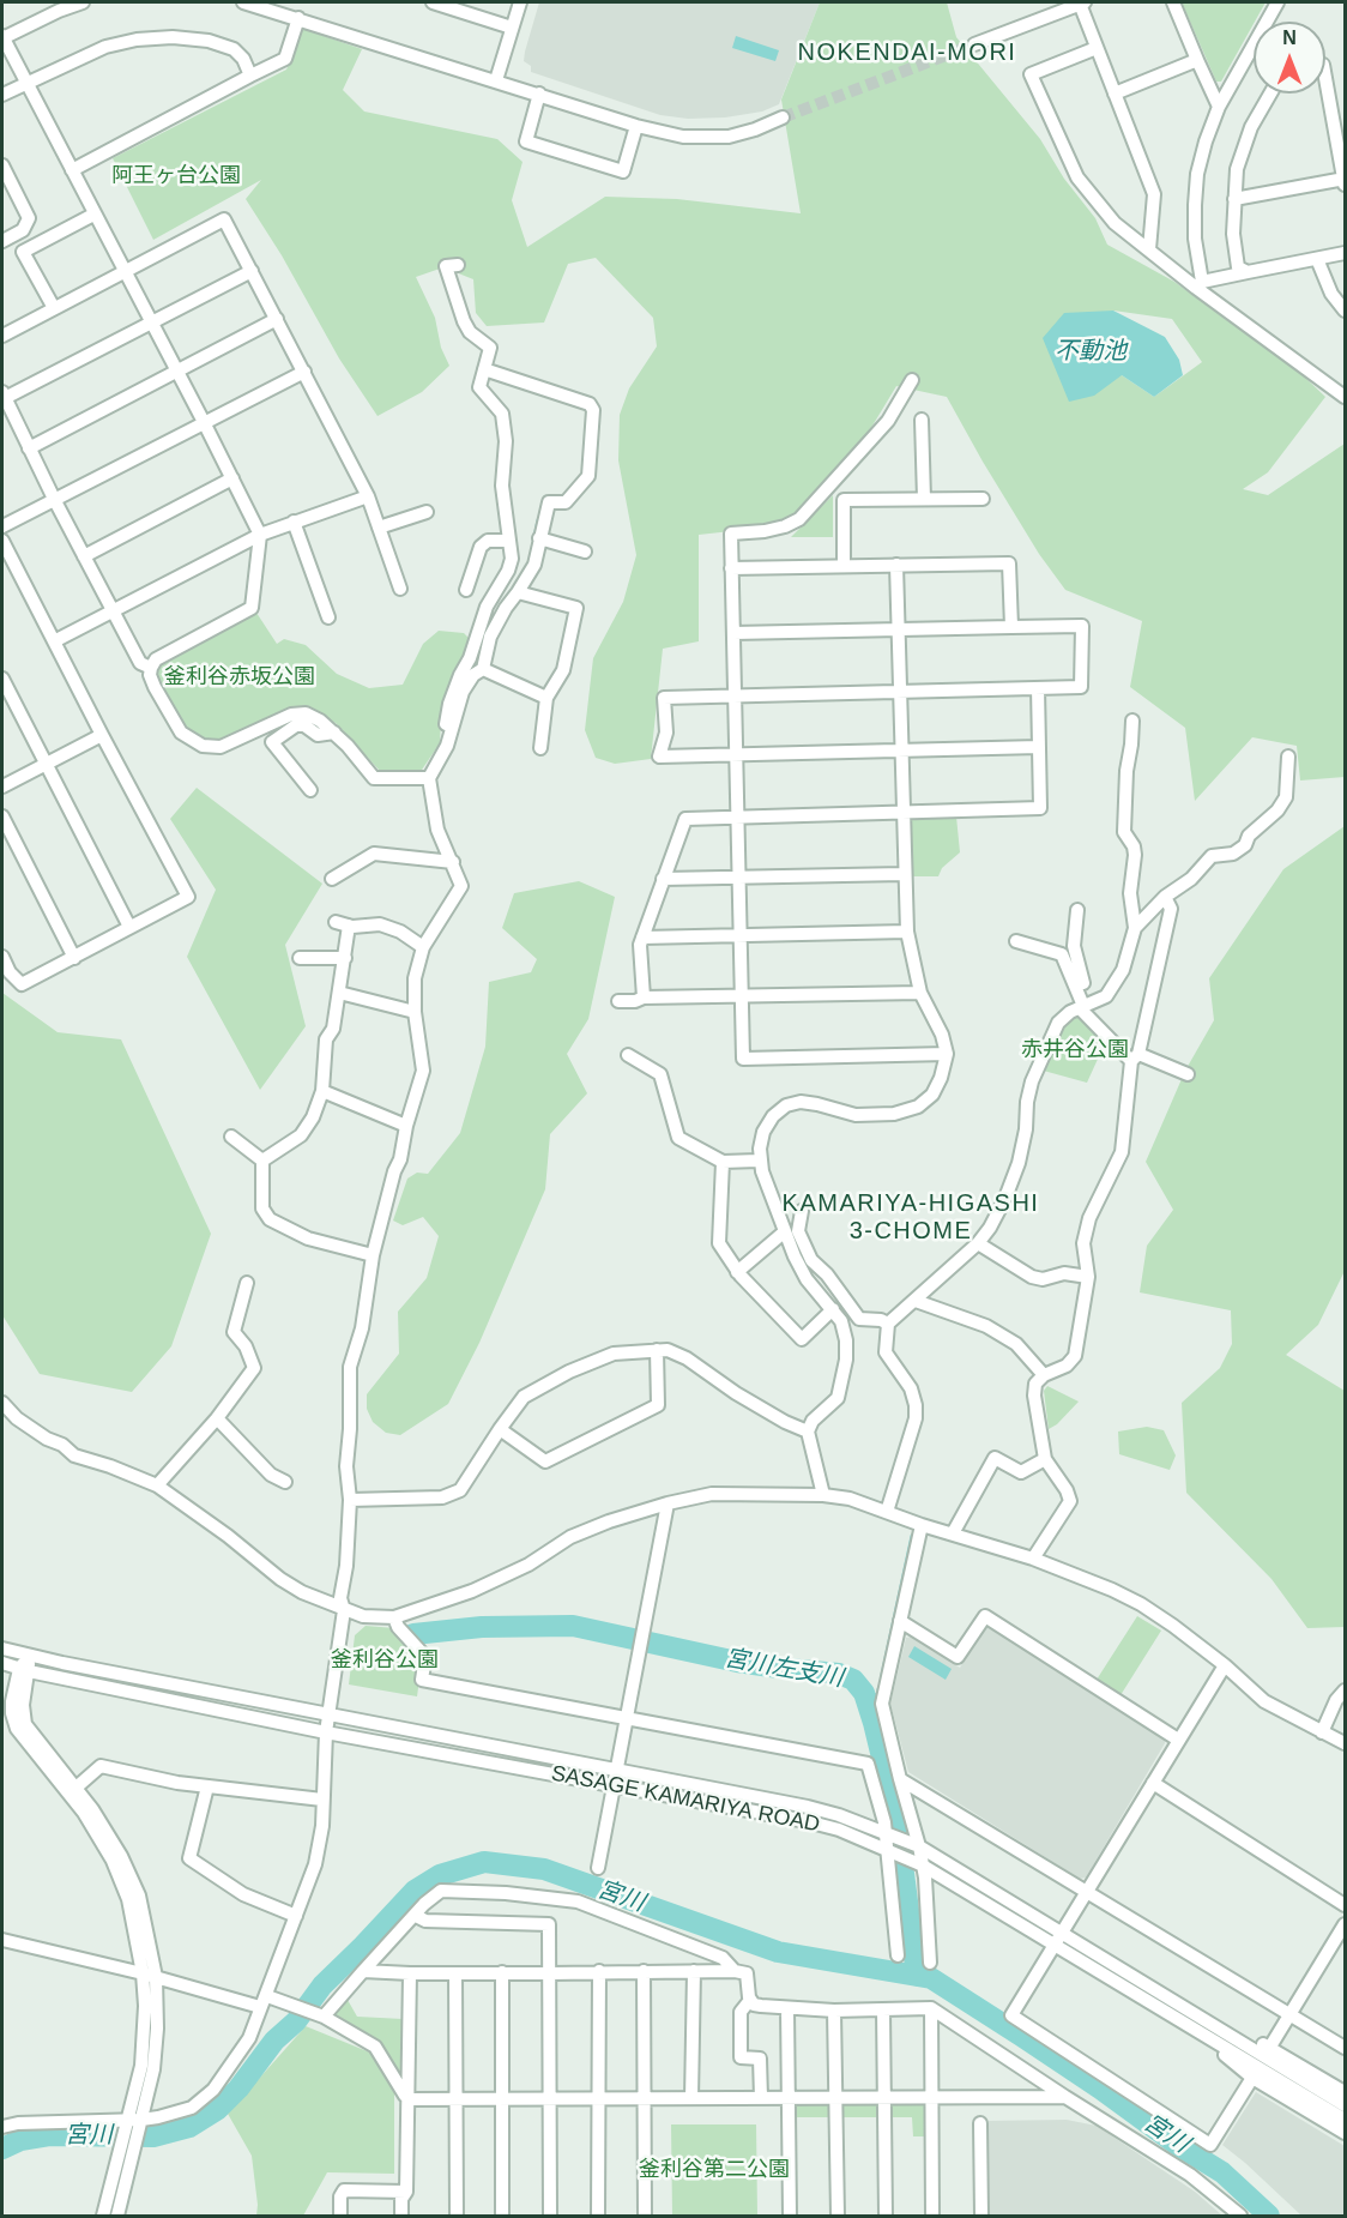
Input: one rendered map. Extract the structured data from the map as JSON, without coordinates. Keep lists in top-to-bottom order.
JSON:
{
  "streets": {
    "street": ["SASAGE KAMARIYA ROAD"]
  },
  "districts": ["NOKENDAI-MORI", "KAMARIYA-HIGASHI 3-CHOME"],
  "water": ["不動池", "宮川左支川", "宮川"],
  "parks": [
    "阿王ヶ台公園",
    "釜利谷赤坂公園",
    "赤井谷公園",
    "釜利谷公園",
    "釜利谷第二公園"
  ],
  "north": "top"
}
